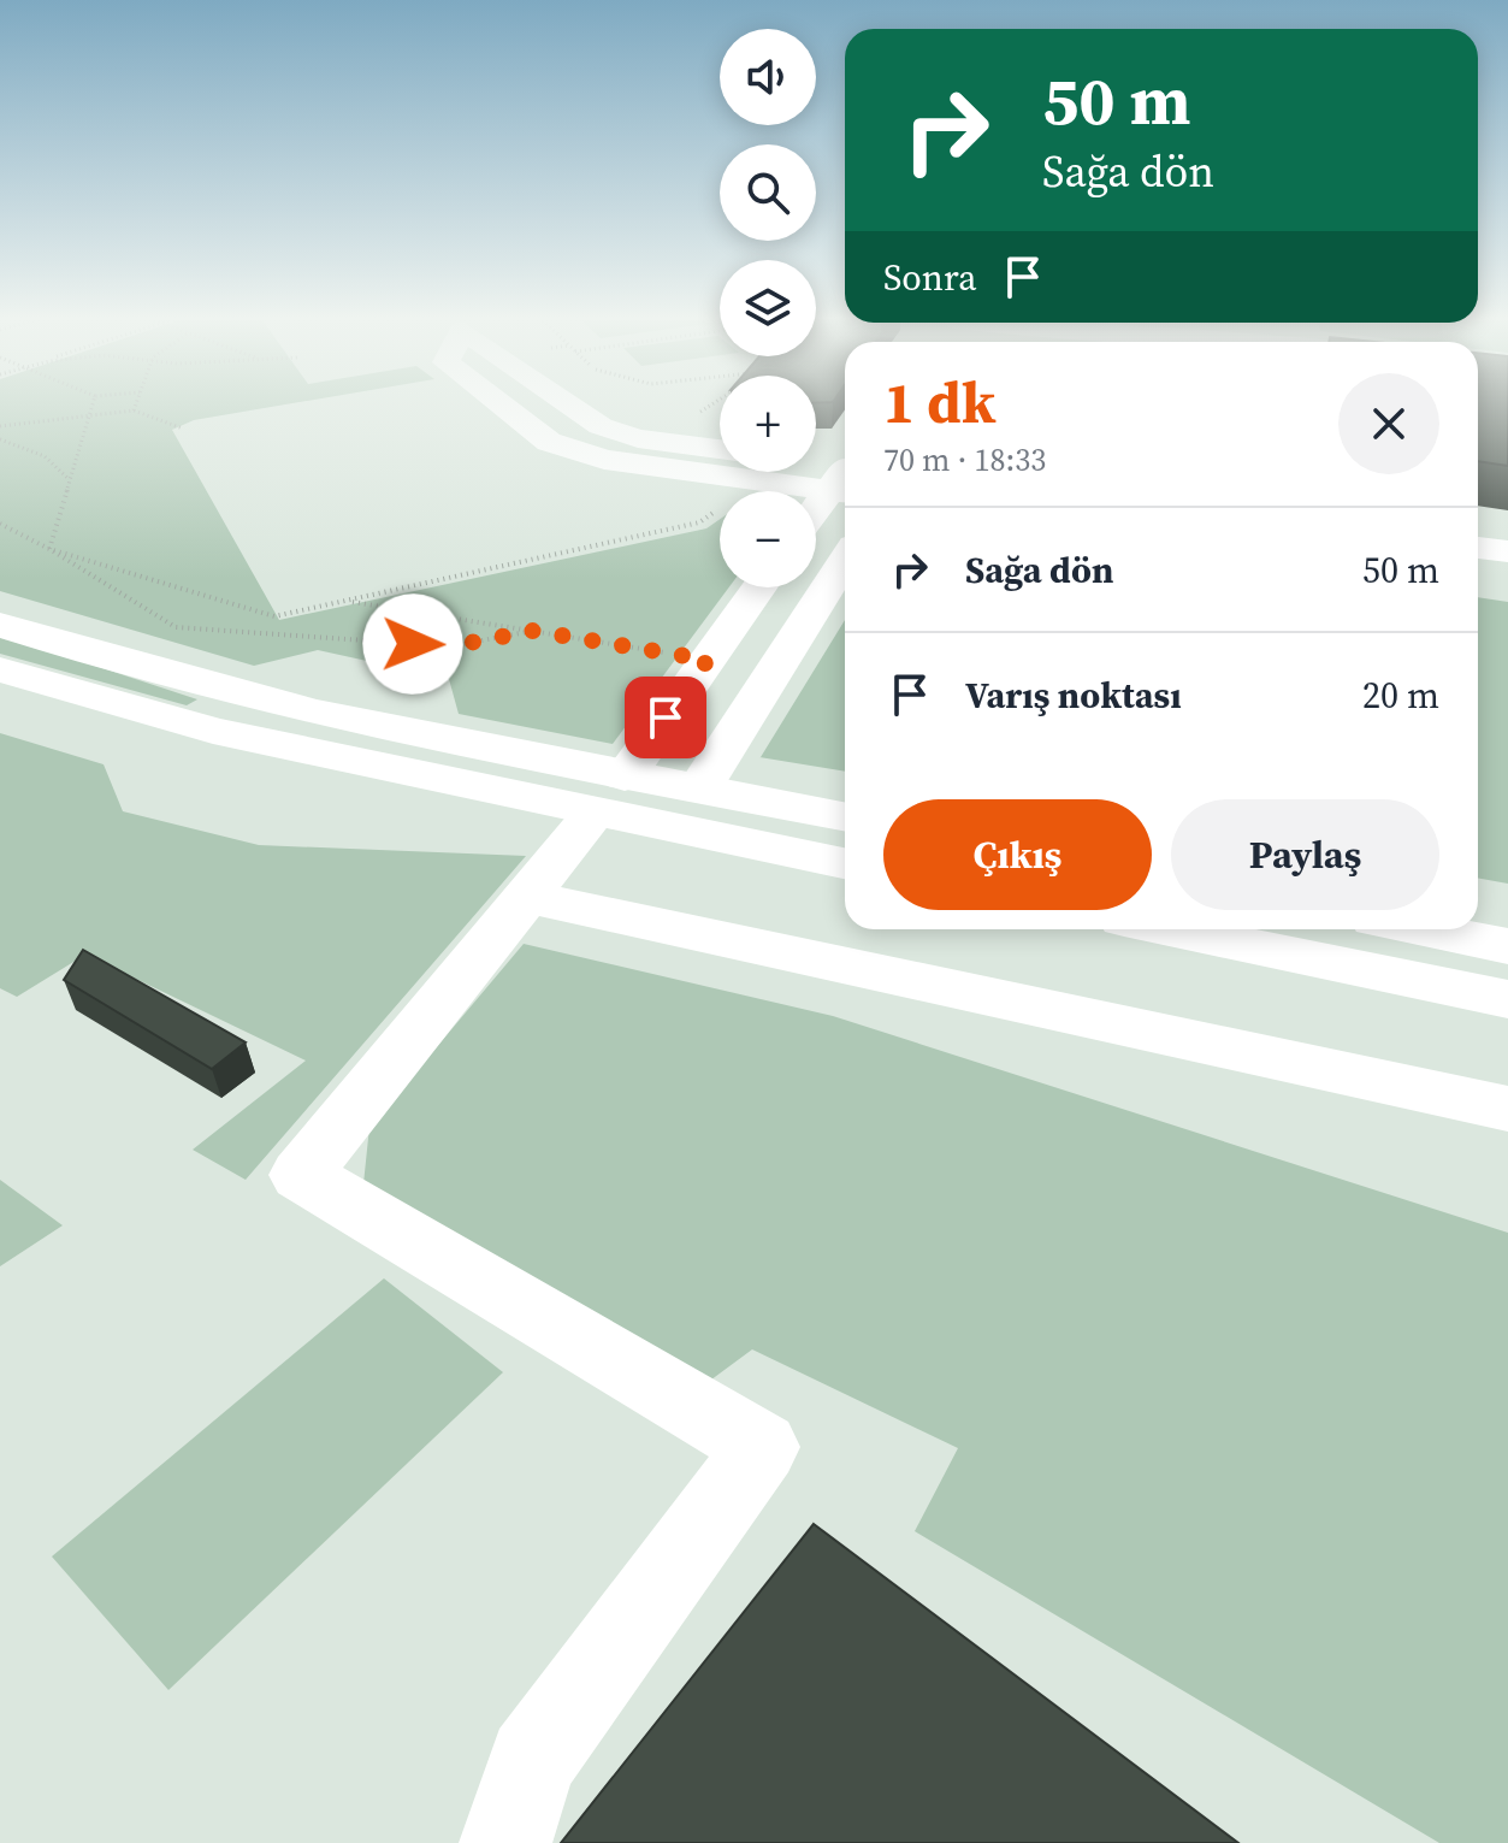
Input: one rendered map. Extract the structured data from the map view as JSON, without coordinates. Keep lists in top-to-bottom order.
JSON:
{
  "page": {
    "map_buttons": ["+", "−"],
    "turn": ["50 m", "Sağa dön"],
    "then": "Sonra",
    "heading": ["1 dk", "70 m · 18:33"],
    "list": [
      {
        "name": "Sağa dön",
        "value": "50 m"
      },
      {
        "name": "Varış noktası",
        "value": "20 m"
      }
    ],
    "buttons": ["Çıkış", "Paylaş"]
  }
}
